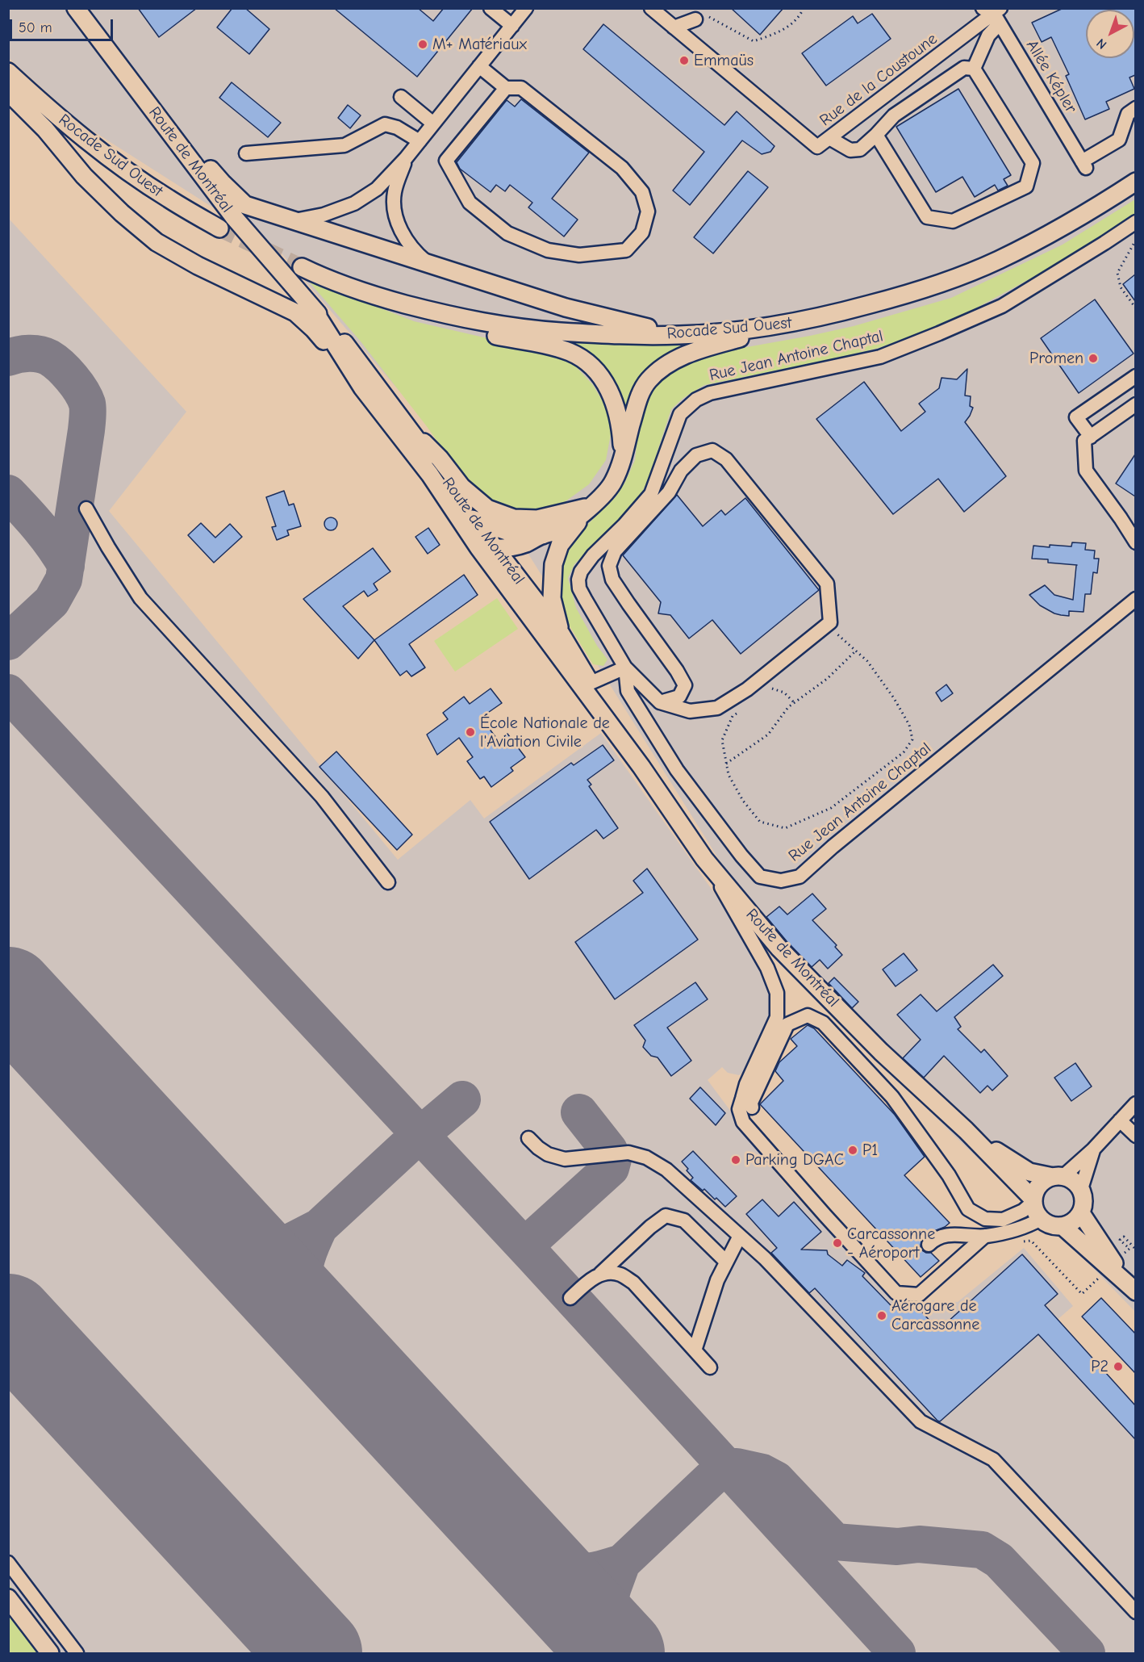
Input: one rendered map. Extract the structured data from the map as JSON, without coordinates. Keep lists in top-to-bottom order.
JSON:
{
  "streets": {
    "main road": ["Rocade Sud Ouest", "Route de Montréal"],
    "street": ["Allée Képler", "Rue de la Coustoune", "Rue Jean Antoine Chaptal"]
  },
  "crossings": [
    ["Allée Képler", "Rue de la Coustoune"]
  ],
  "places": [
    "M+ Matériaux",
    "Emmaüs",
    "Promen",
    "École Nationale de l'Aviation Civile",
    "P1",
    "Parking DGAC",
    "Carcassonne - Aéroport",
    "Aérogare de Carcassonne",
    "P2"
  ],
  "scale_bar": "50 m",
  "north": "bottom left"
}
